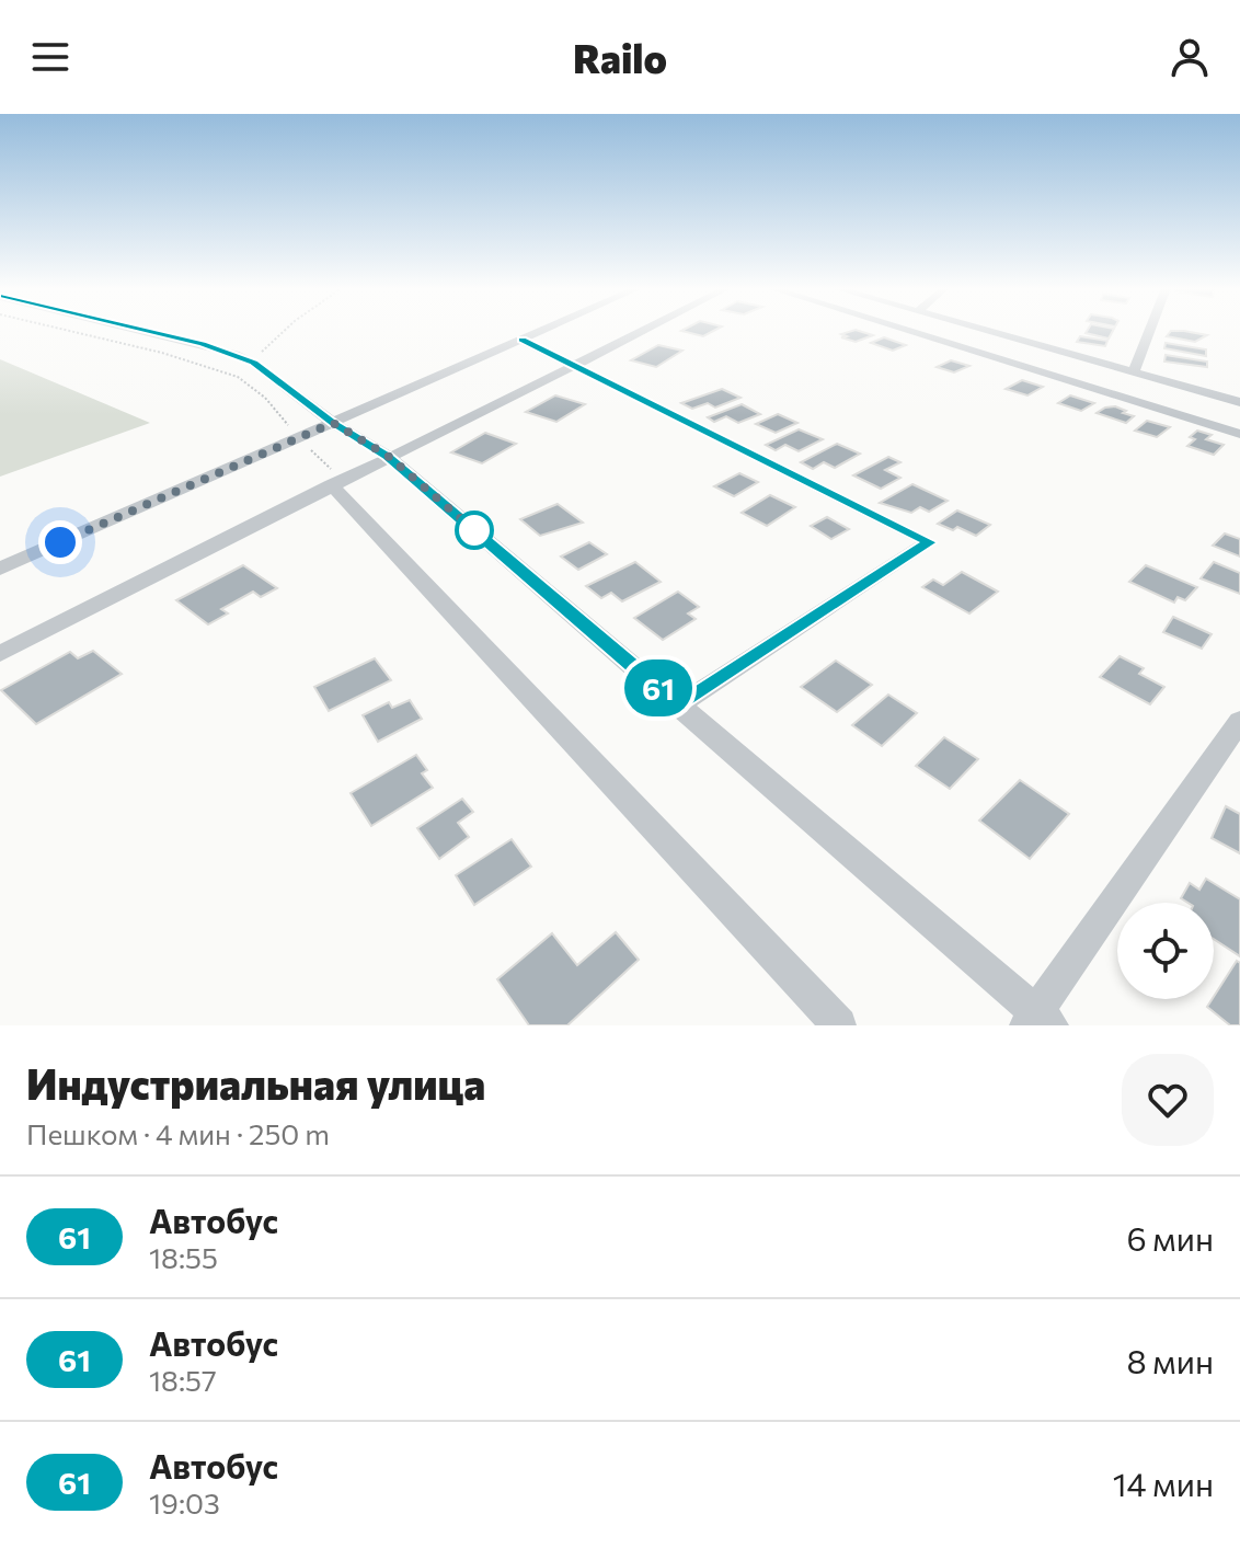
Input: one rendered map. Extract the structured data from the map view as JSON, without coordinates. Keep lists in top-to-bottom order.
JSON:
{
  "lines": ["bus line 61"],
  "page": {
    "header": "Railo",
    "on_map": "61",
    "heading": ["Индустриальная улица", "Пешком · 4 мин · 250 m"],
    "list": [
      {
        "mark": "61",
        "name": "Автобус",
        "note": "18:55",
        "value": "6 мин"
      },
      {
        "mark": "61",
        "name": "Автобус",
        "note": "18:57",
        "value": "8 мин"
      },
      {
        "mark": "61",
        "name": "Автобус",
        "note": "19:03",
        "value": "14 мин"
      }
    ]
  }
}
